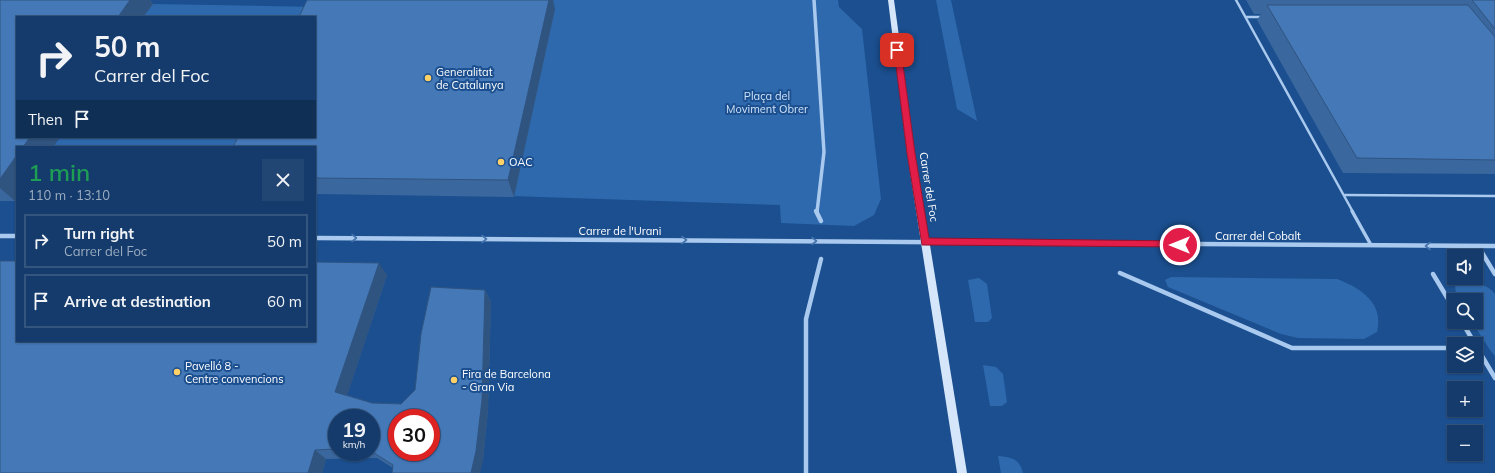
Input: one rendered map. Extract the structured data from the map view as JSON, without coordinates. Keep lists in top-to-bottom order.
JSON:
{
  "streets": {
    "street": ["Carrer del Foc", "Carrer de l'Urani", "Carrer del Cobalt"]
  },
  "crossings": [
    ["Carrer del Foc", "Carrer de l'Urani"],
    ["Carrer del Foc", "Carrer del Cobalt"],
    ["Carrer de l'Urani", "Carrer del Cobalt"]
  ],
  "one_way": ["Carrer de l'Urani"],
  "parks": ["Plaça del Moviment Obrer"],
  "places": [
    "Generalitat de Catalunya",
    "OAC",
    "Pavelló 8 - Centre convencions",
    "Fira de Barcelona - Gran Via"
  ],
  "page": {
    "turn": ["50 m", "Carrer del Foc"],
    "then": "Then",
    "heading": ["1 min", "110 m · 13:10"],
    "list": [
      {
        "name": "Turn right",
        "note": "Carrer del Foc",
        "value": "50 m"
      },
      {
        "name": "Arrive at destination",
        "value": "60 m"
      }
    ],
    "map_buttons": ["+", "−"],
    "speed": "19 km/h",
    "limit": "30"
  }
}
